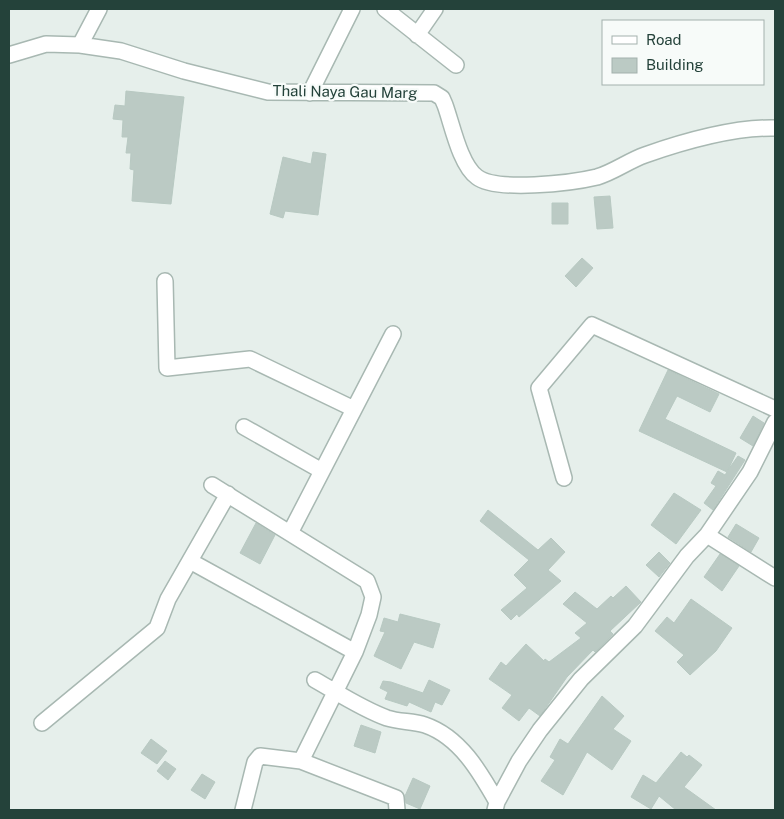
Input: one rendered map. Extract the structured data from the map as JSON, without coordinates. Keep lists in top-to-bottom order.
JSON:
{
  "streets": {
    "street": ["Thali Naya Gau Marg"]
  },
  "legend": ["Road", "Building"]
}
